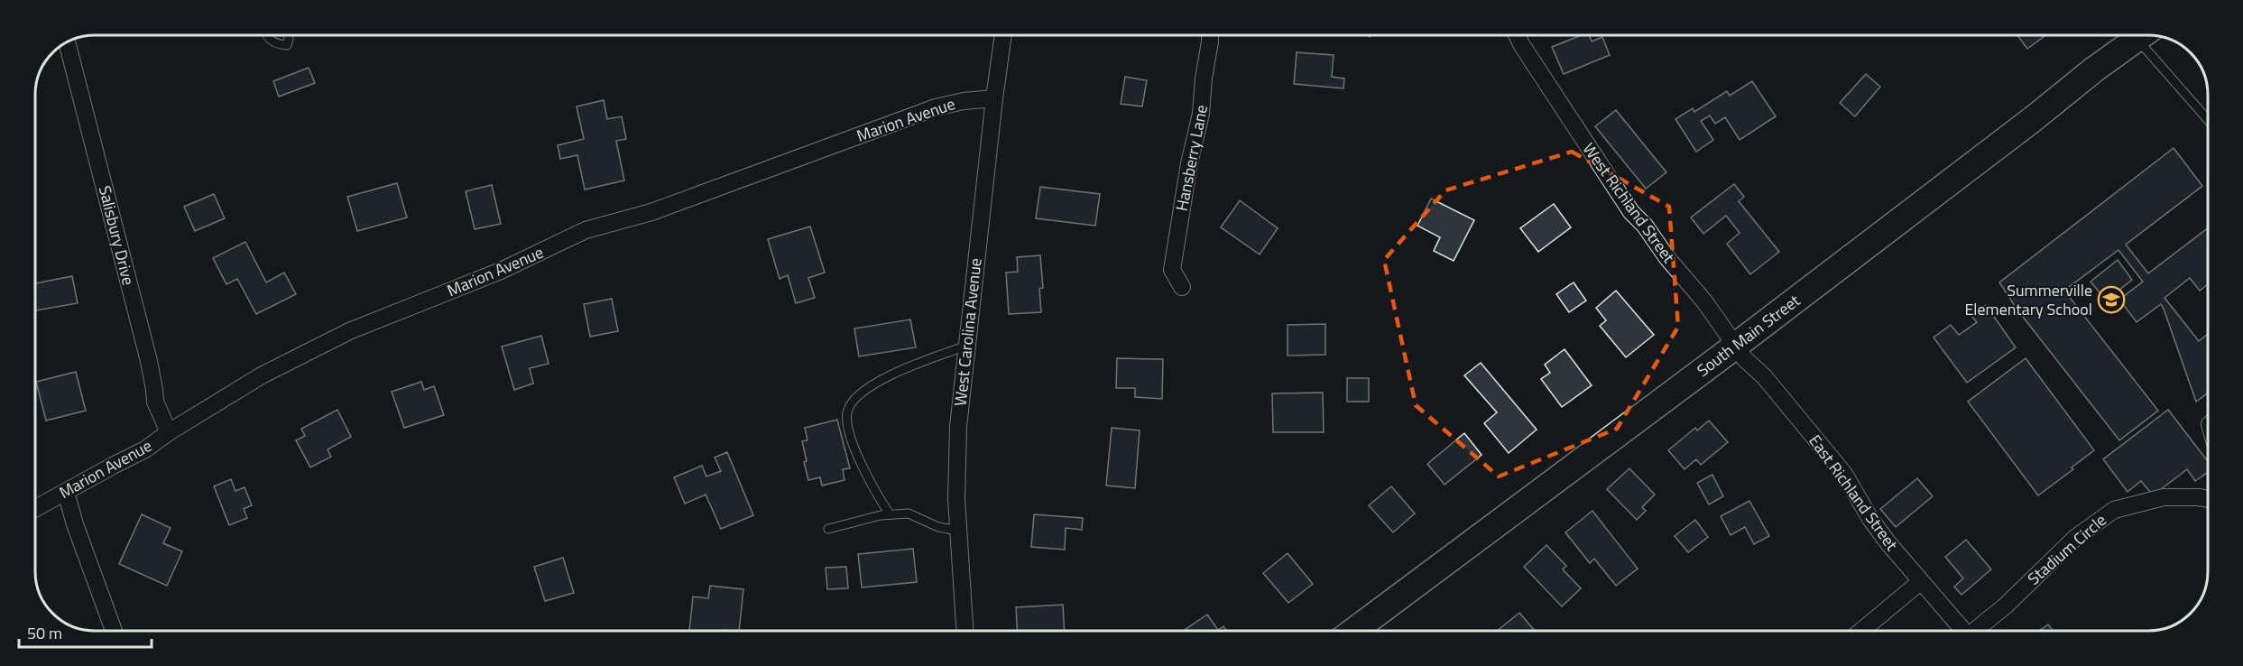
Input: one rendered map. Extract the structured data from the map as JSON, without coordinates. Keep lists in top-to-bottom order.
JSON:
{
  "streets": {
    "main road": ["South Main Street"],
    "street": [
      "Marion Avenue",
      "Hansberry Lane",
      "West Richland Street",
      "Salisbury Drive",
      "West Carolina Avenue",
      "East Richland Street",
      "Stadium Circle"
    ]
  },
  "crossings": [
    ["Marion Avenue", "Salisbury Drive"],
    ["Marion Avenue", "West Carolina Avenue"],
    ["West Richland Street", "South Main Street"],
    ["West Richland Street", "East Richland Street"],
    ["South Main Street", "East Richland Street"]
  ],
  "places": {
    "school or university": ["Summerville Elementary School"]
  },
  "scale_bar": "50 m"
}
